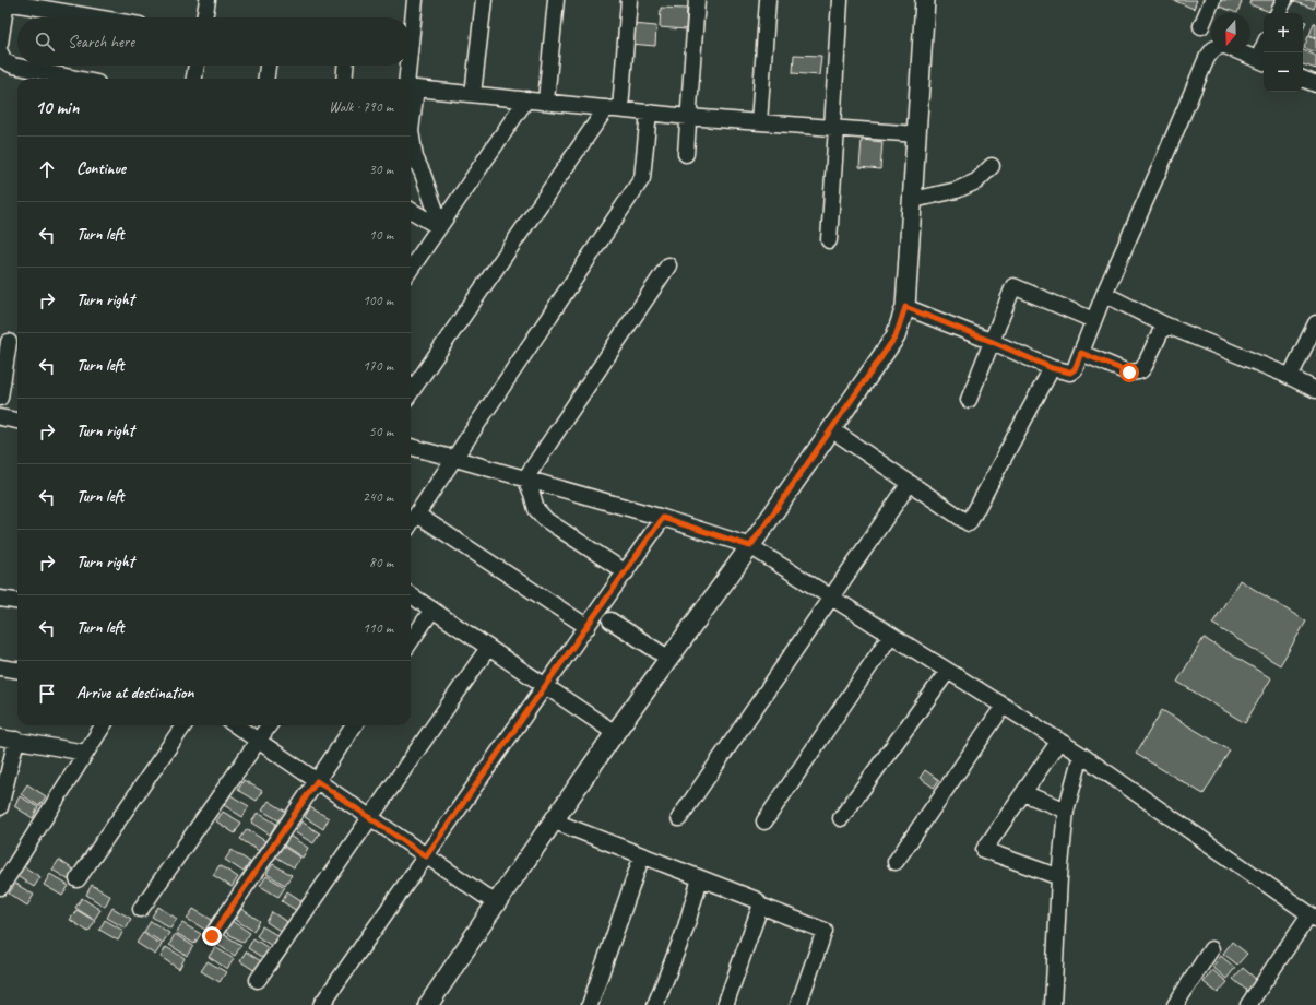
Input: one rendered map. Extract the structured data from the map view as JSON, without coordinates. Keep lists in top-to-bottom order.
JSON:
{
  "north": "bottom",
  "page": {
    "map_buttons": ["+", "−"],
    "search": "Search here",
    "heading": ["10 min", "Walk · 790 m"],
    "list": [
      ["Continue", "30 m"],
      ["Turn left", "10 m"],
      ["Turn right", "100 m"],
      ["Turn left", "170 m"],
      ["Turn right", "50 m"],
      ["Turn left", "240 m"],
      ["Turn right", "80 m"],
      ["Turn left", "110 m"],
      "Arrive at destination"
    ]
  }
}
